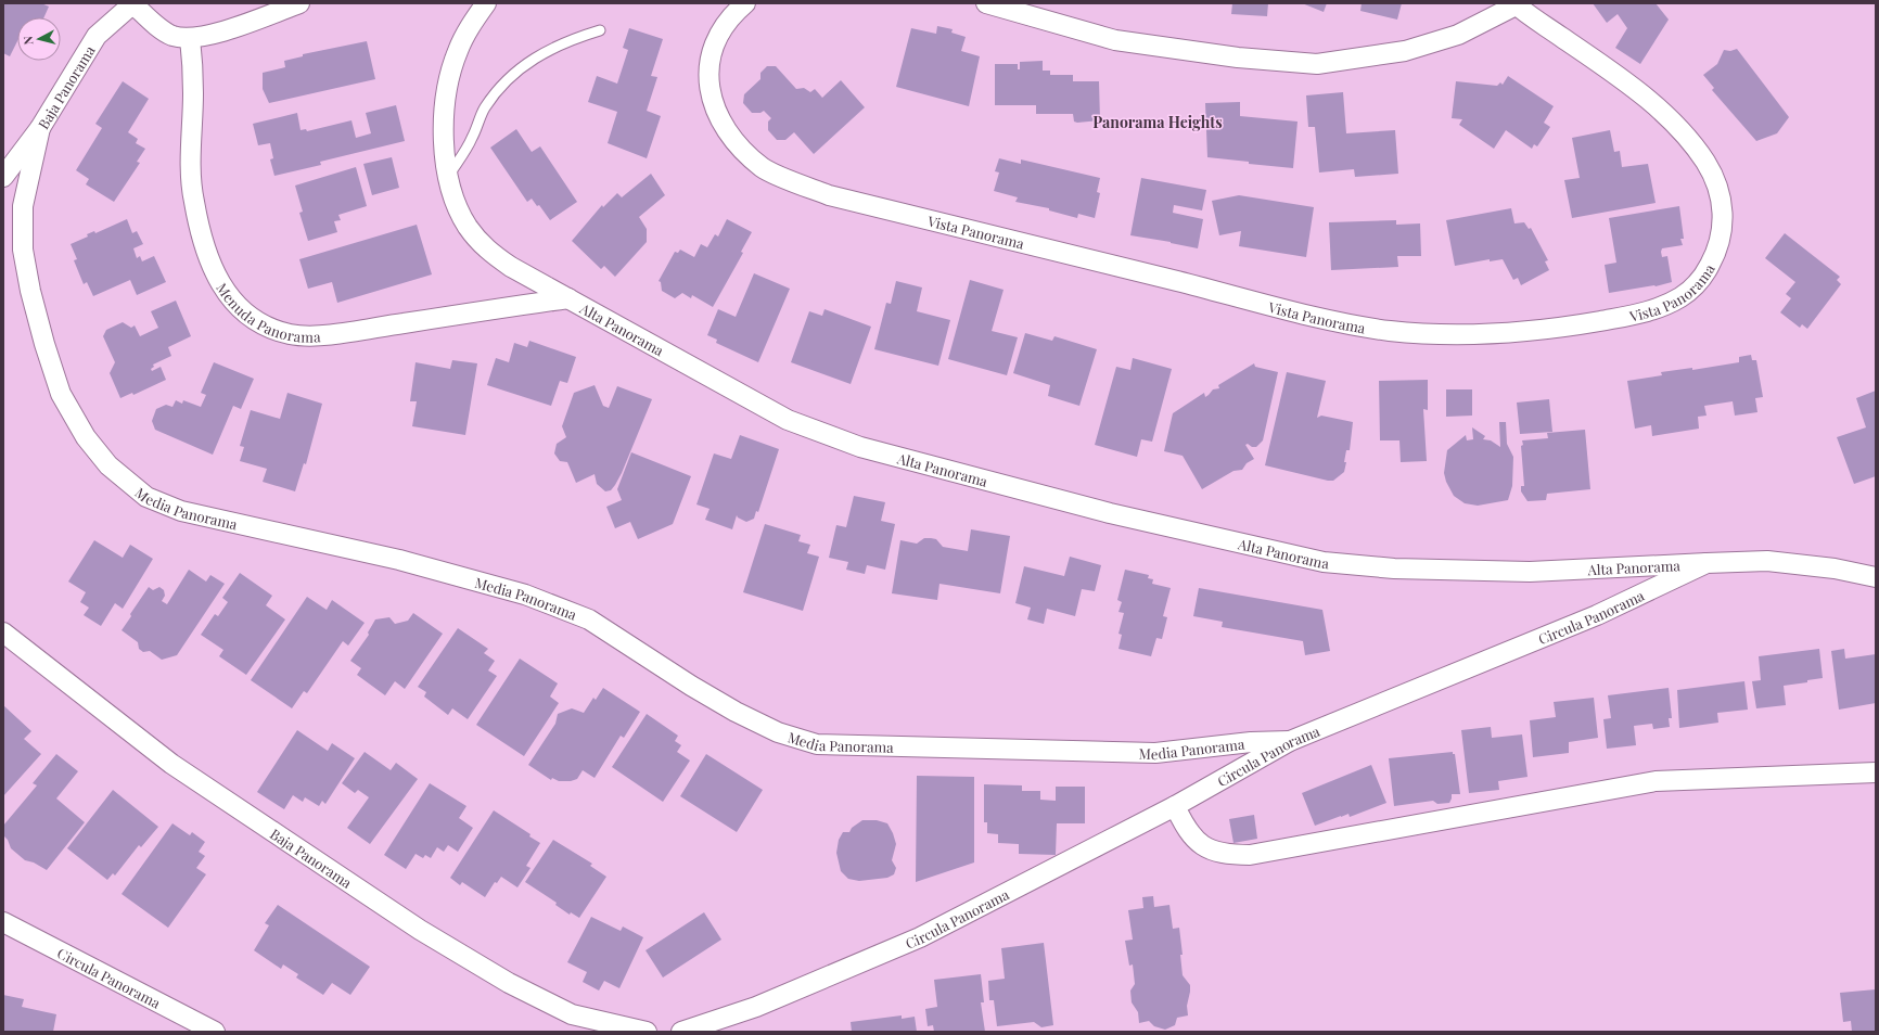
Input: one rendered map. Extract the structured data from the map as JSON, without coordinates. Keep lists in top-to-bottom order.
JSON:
{
  "streets": {
    "street": [
      "Baja Panorama",
      "Vista Panorama",
      "Menuda Panorama",
      "Alta Panorama",
      "Media Panorama",
      "Circula Panorama"
    ]
  },
  "crossings": [
    ["Baja Panorama", "Media Panorama"],
    ["Menuda Panorama", "Alta Panorama"],
    ["Alta Panorama", "Circula Panorama"],
    ["Media Panorama", "Circula Panorama"]
  ],
  "districts": ["Panorama Heights"],
  "north": "left"
}
